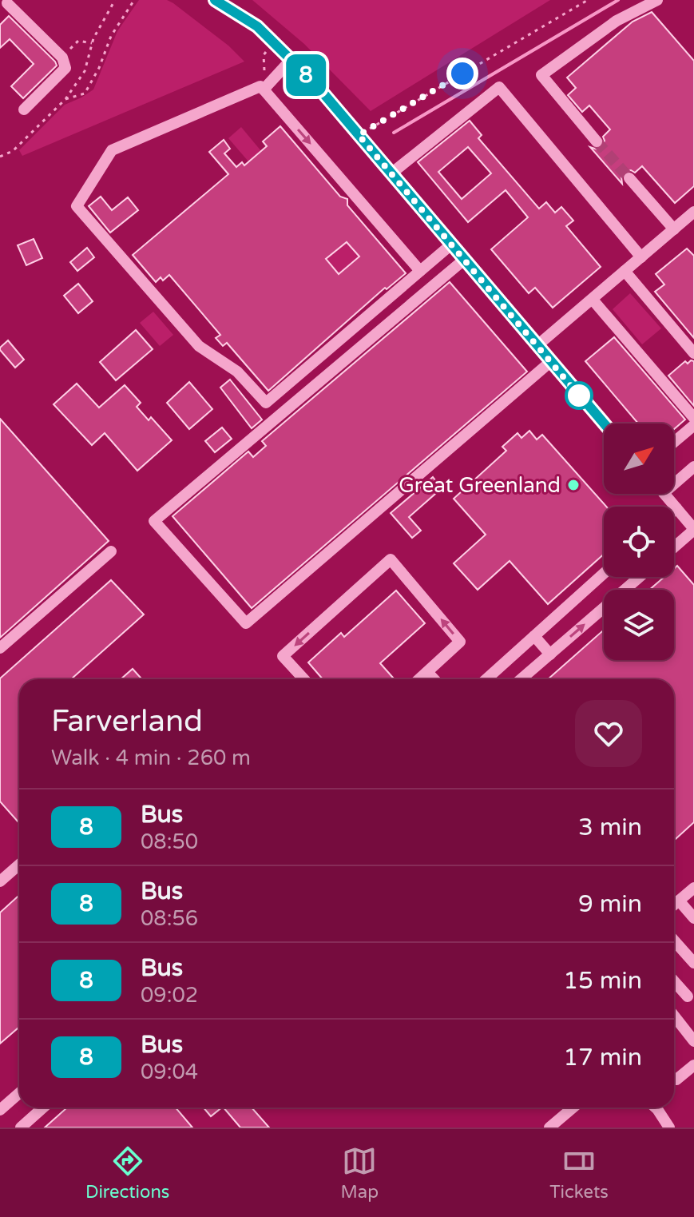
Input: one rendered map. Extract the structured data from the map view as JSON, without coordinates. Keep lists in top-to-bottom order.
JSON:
{
  "places": ["Great Greenland"],
  "lines": ["bus line 8"],
  "north": "top right",
  "page": {
    "on_map": "8",
    "heading": ["Farverland", "Walk · 4 min · 260 m"],
    "list": [
      {
        "mark": "8",
        "name": "Bus",
        "note": "08:50",
        "value": "3 min"
      },
      {
        "mark": "8",
        "name": "Bus",
        "note": "08:56",
        "value": "9 min"
      },
      {
        "mark": "8",
        "name": "Bus",
        "note": "09:02",
        "value": "15 min"
      },
      {
        "mark": "8",
        "name": "Bus",
        "note": "09:04",
        "value": "17 min"
      }
    ],
    "tabs": ["Directions", "Map", "Tickets"]
  }
}
